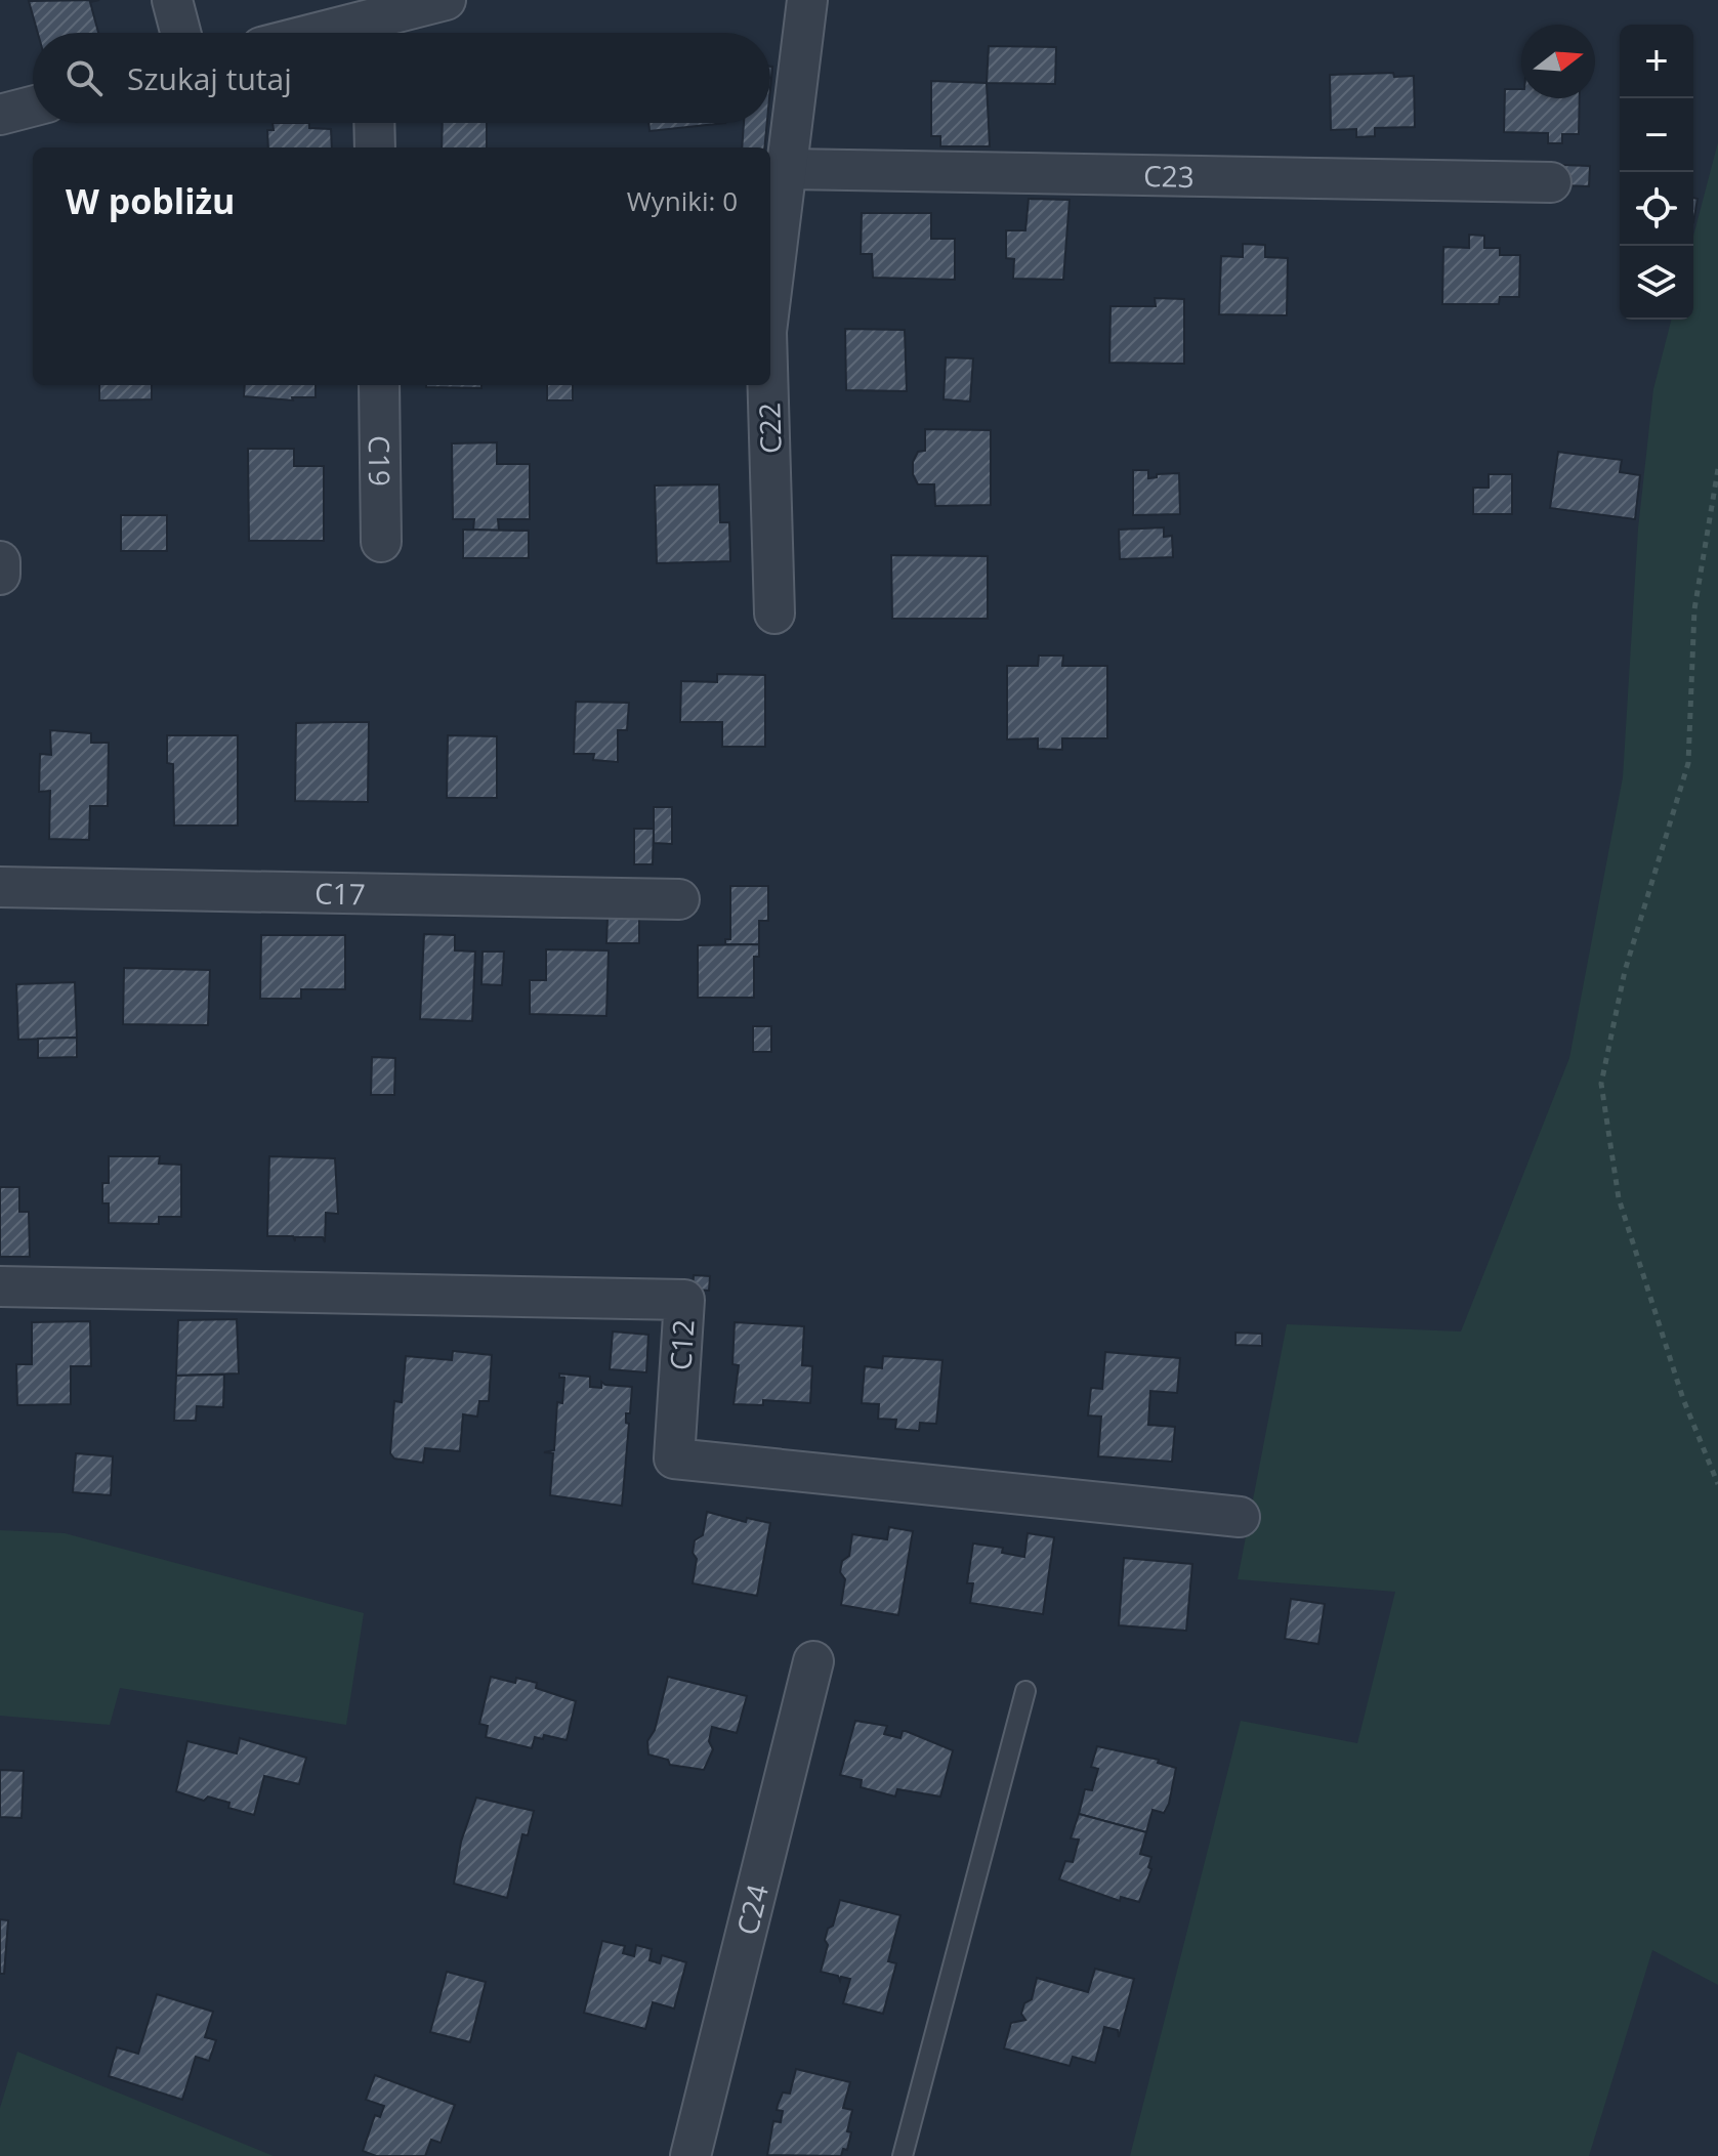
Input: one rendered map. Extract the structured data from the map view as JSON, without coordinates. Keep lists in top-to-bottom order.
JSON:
{
  "streets": {
    "street": [
      "C23",
      "C22",
      "C19",
      "C17",
      "C12",
      "C24"
    ]
  },
  "crossings": [
    ["C23", "C22"]
  ],
  "north": "right",
  "page": {
    "map_buttons": ["+", "−"],
    "search": "Szukaj tutaj",
    "heading": ["W pobliżu", "Wyniki: 0"]
  }
}
